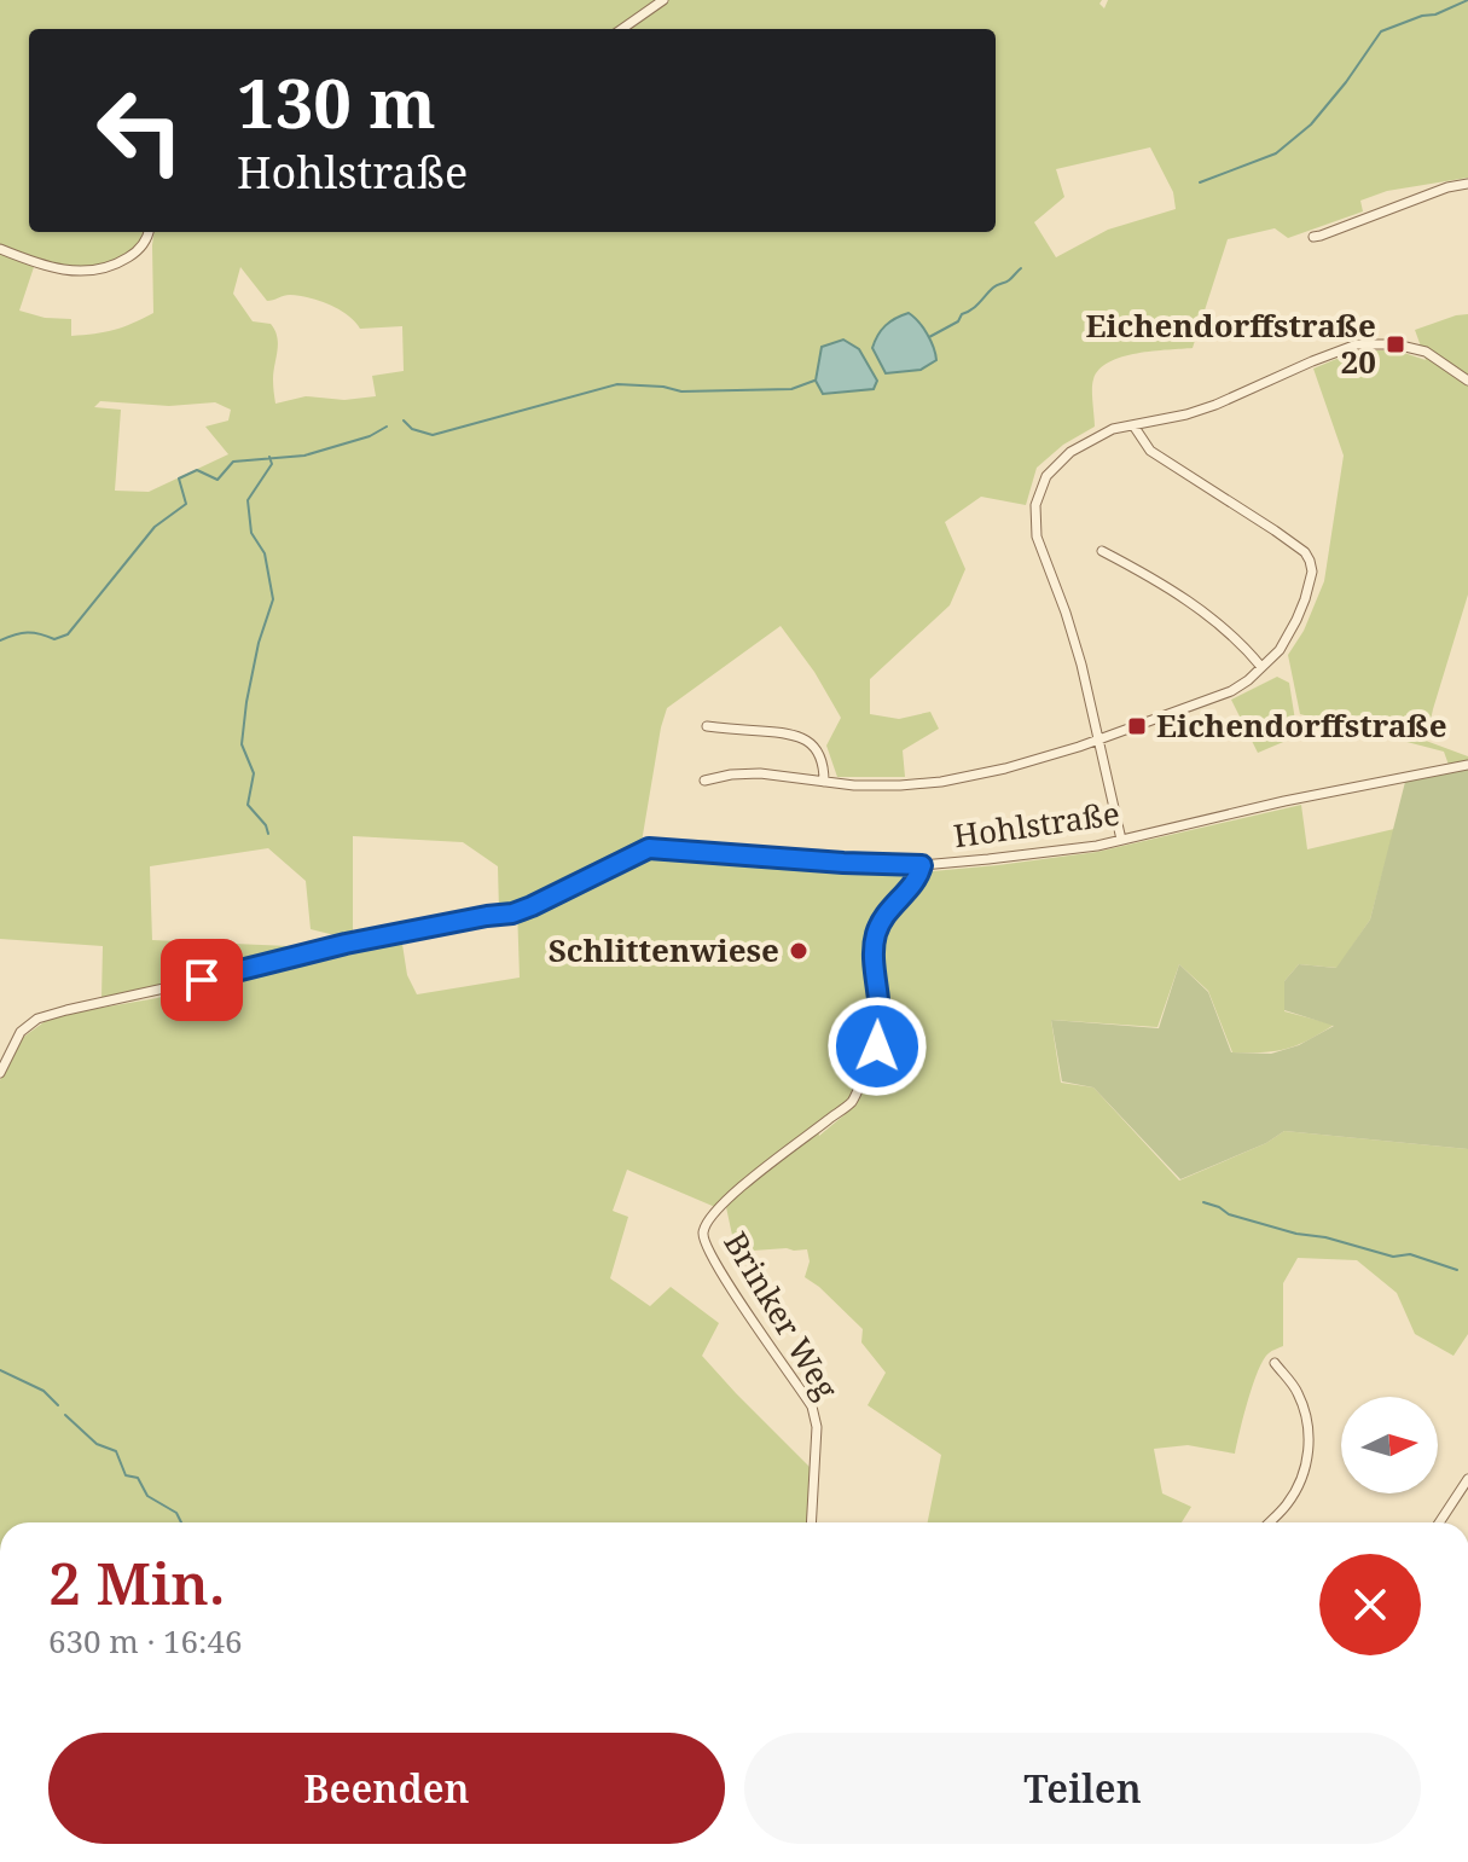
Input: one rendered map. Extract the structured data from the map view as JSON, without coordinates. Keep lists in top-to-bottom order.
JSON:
{
  "streets": {
    "street": ["Hohlstraße", "Brinker Weg"]
  },
  "crossings": [
    ["Hohlstraße", "Brinker Weg"]
  ],
  "places": {
    "transit": ["Eichendorffstraße 20", "Eichendorffstraße"],
    "other": ["Schlittenwiese"]
  },
  "north": "right",
  "page": {
    "turn": ["130 m", "Hohlstraße"],
    "heading": ["2 Min.", "630 m · 16:46"],
    "buttons": ["Beenden", "Teilen"]
  }
}
